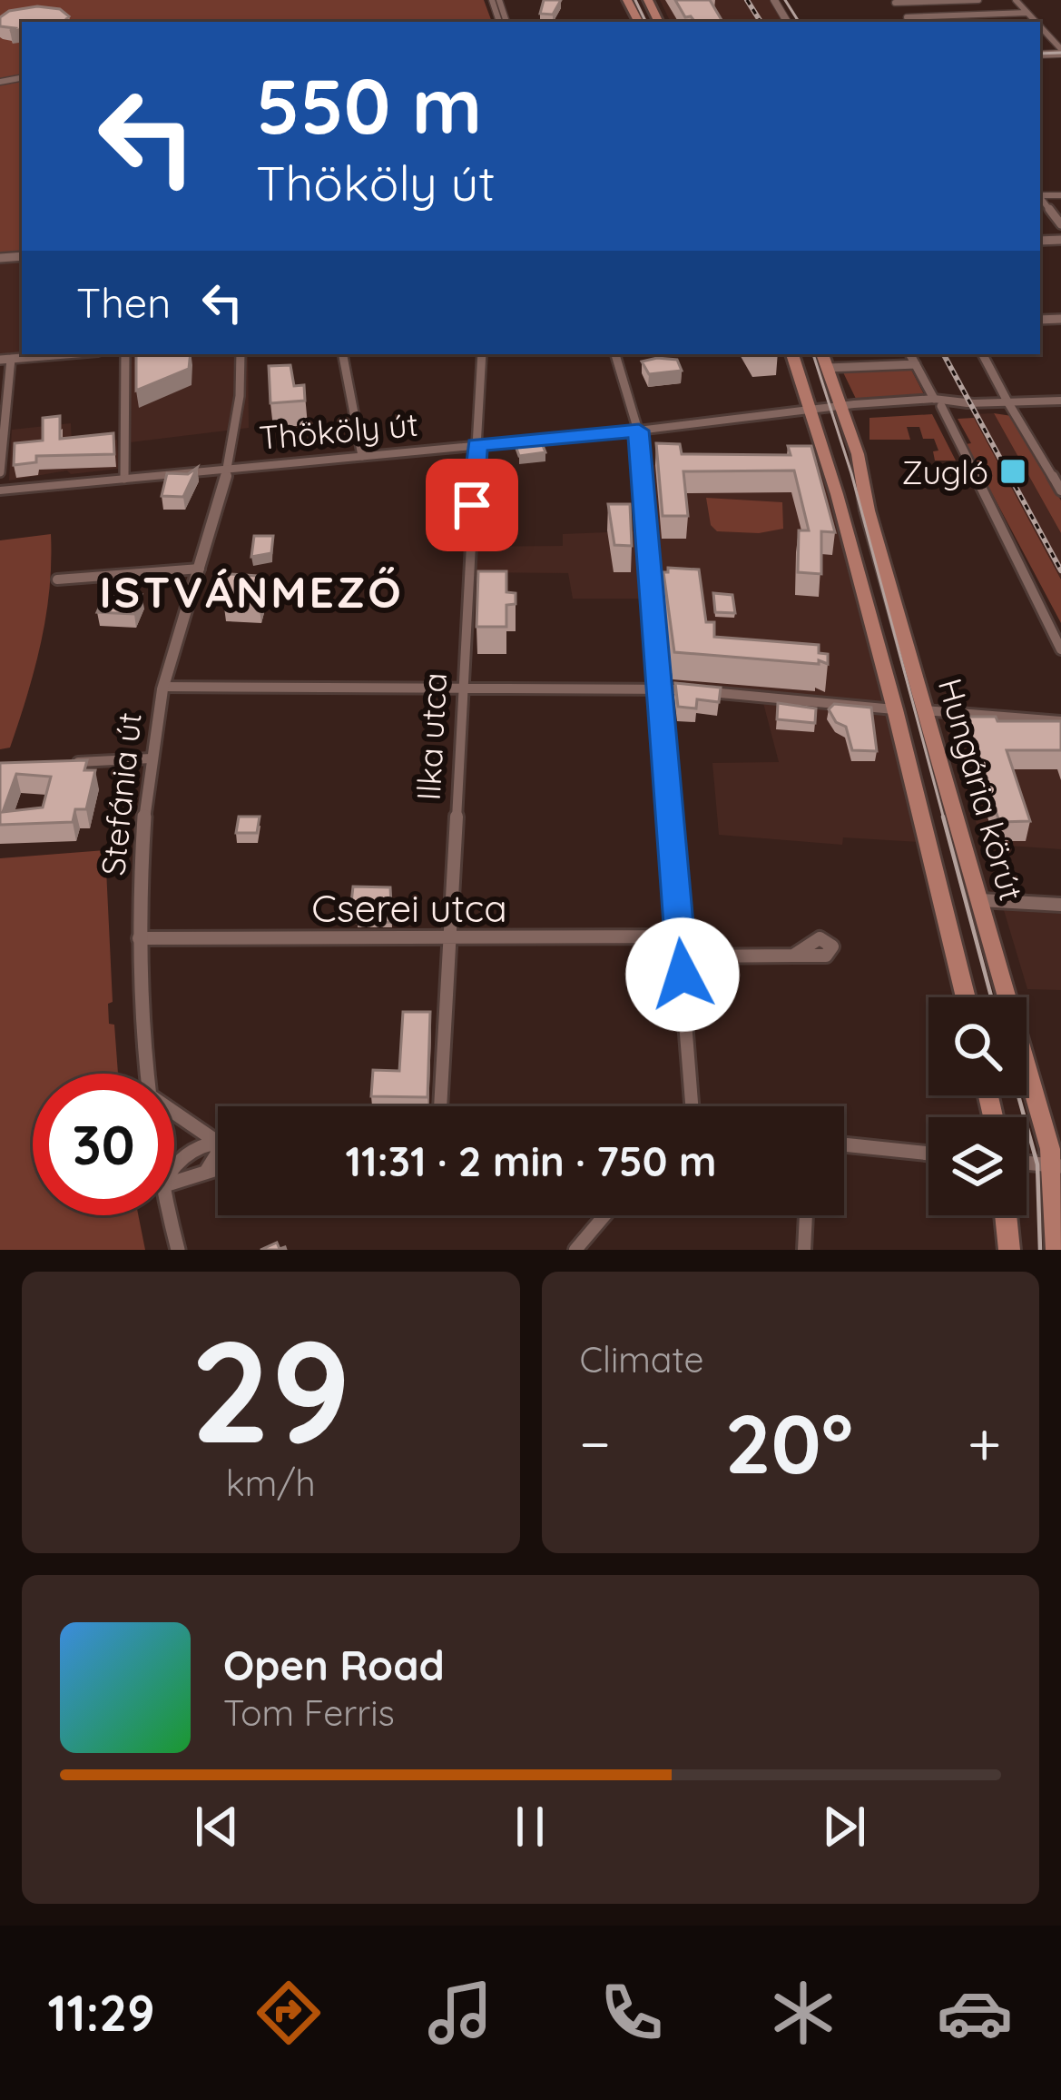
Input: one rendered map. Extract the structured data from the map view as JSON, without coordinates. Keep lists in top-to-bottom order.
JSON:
{
  "streets": {
    "main road": ["Thököly út", "Hungária körút"],
    "street": ["Ilka utca", "Stefánia út", "Cserei utca"]
  },
  "crossings": [
    ["Thököly út", "Ilka utca"],
    ["Thököly út", "Hungária körút"],
    ["Thököly út", "Stefánia út"],
    ["Ilka utca", "Cserei utca"],
    ["Stefánia út", "Cserei utca"]
  ],
  "districts": ["ISTVÁNMEZŐ"],
  "places": {
    "transit": ["Zugló"]
  },
  "page": {
    "turn": ["550 m", "Thököly út"],
    "then": "Then",
    "limit": "30",
    "trip": "11:31 · 2 min · 750 m",
    "tile": [
      ["29", "km/h"],
      "Climate"
    ],
    "heat": ["−", "20°", "+"],
    "song": ["Open Road", "Tom Ferris"],
    "tabs": "11:29"
  }
}
